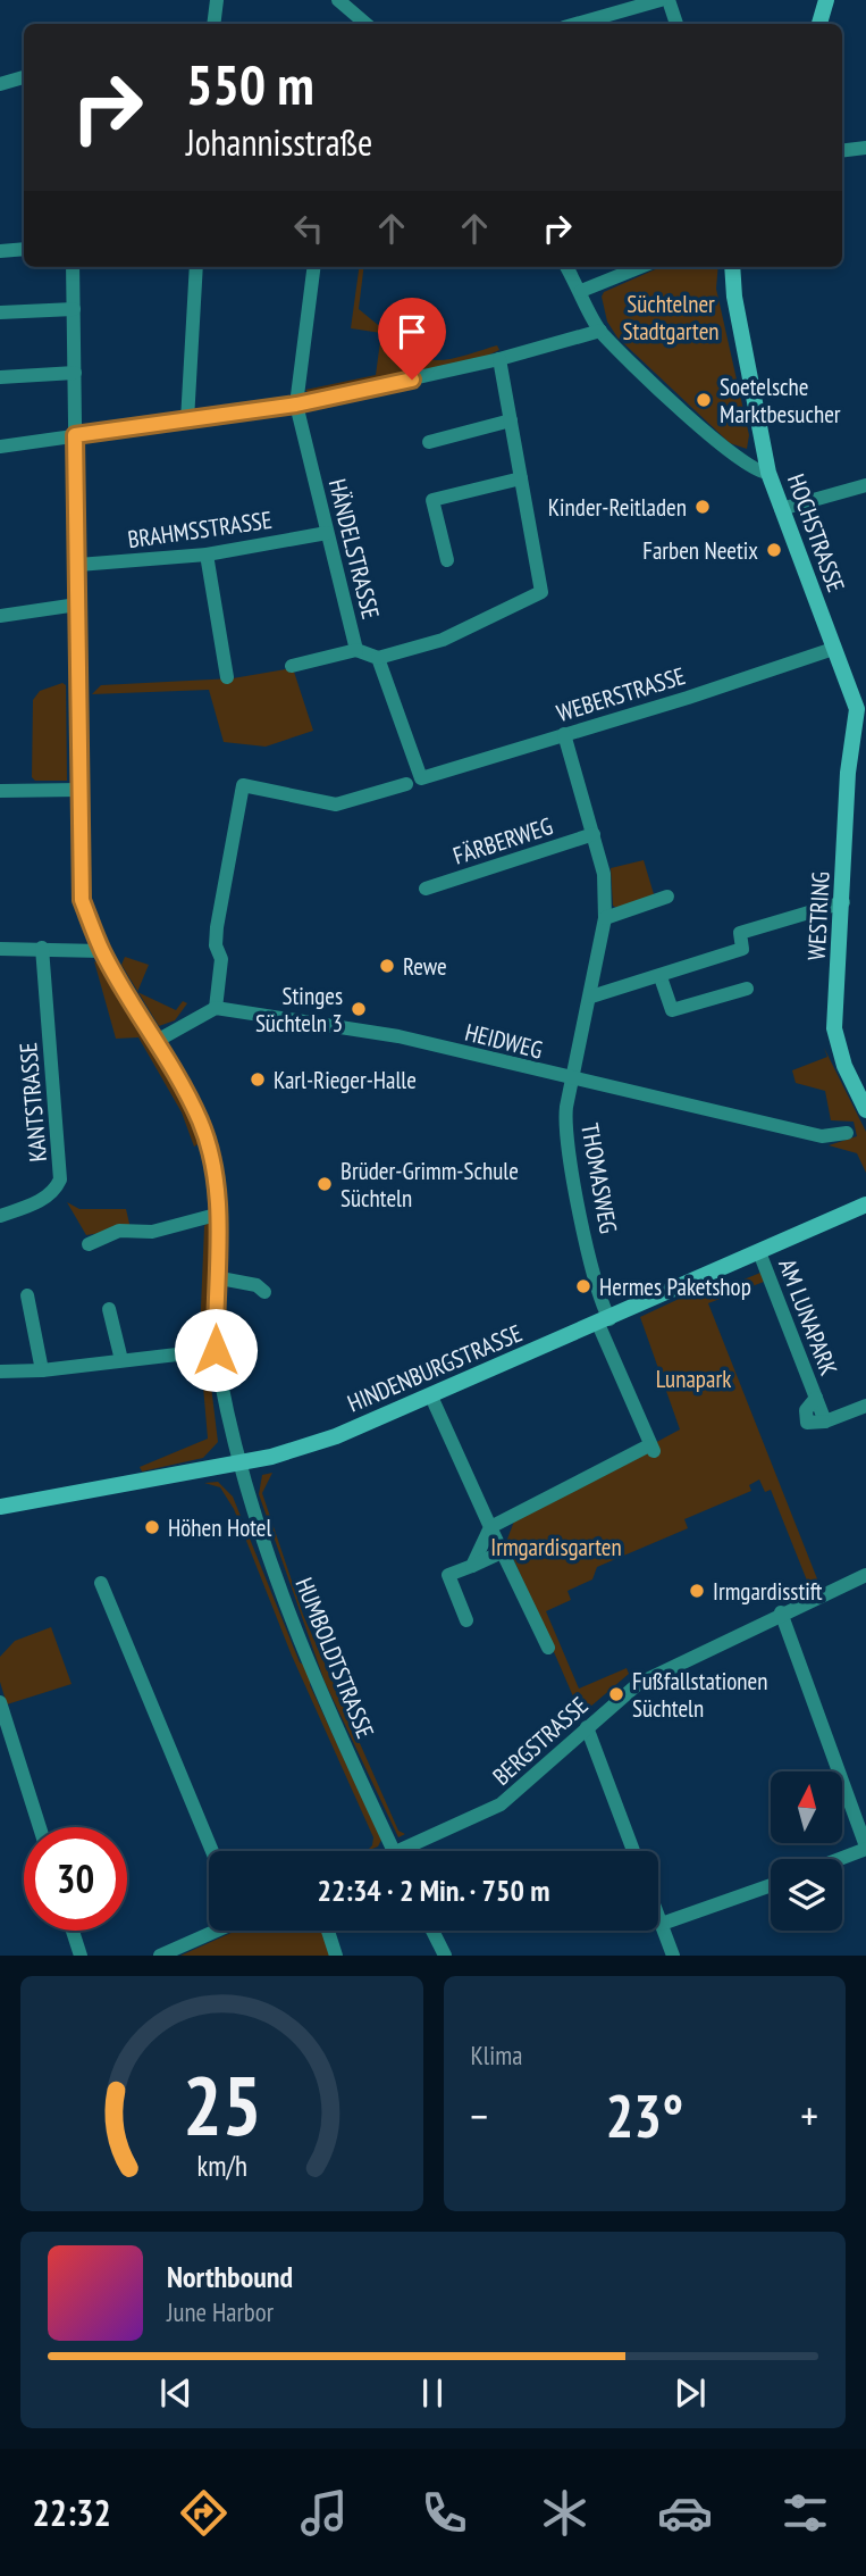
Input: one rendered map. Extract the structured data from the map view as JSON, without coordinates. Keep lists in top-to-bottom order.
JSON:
{
  "streets": {
    "main road": ["HOCHSTRASSE", "WESTRING", "HINDENBURGSTRASSE"],
    "street": [
      "BRAHMSSTRASSE",
      "HÄNDELSTRASSE",
      "WEBERSTRASSE",
      "FÄRBERWEG",
      "HEIDWEG",
      "KANTSTRASSE",
      "THOMASWEG",
      "AM LUNAPARK",
      "HUMBOLDTSTRASSE",
      "BERGSTRASSE"
    ]
  },
  "crossings": [
    ["BRAHMSSTRASSE", "HÄNDELSTRASSE"],
    ["BRAHMSSTRASSE", "HUMBOLDTSTRASSE"],
    ["HOCHSTRASSE", "WEBERSTRASSE"],
    ["HOCHSTRASSE", "WESTRING"],
    ["HÄNDELSTRASSE", "WEBERSTRASSE"],
    ["WEBERSTRASSE", "THOMASWEG"],
    ["FÄRBERWEG", "THOMASWEG"],
    ["HEIDWEG", "THOMASWEG"],
    ["THOMASWEG", "HINDENBURGSTRASSE"],
    ["AM LUNAPARK", "HINDENBURGSTRASSE"],
    ["HINDENBURGSTRASSE", "HUMBOLDTSTRASSE"]
  ],
  "parks": ["Süchtelner Stadtgarten", "Lunapark", "Irmgardisgarten"],
  "places": [
    "Soetelsche Marktbesucher",
    "Kinder-Reitladen",
    "Farben Neetix",
    "Rewe",
    "Stinges Süchteln 3",
    "Karl-Rieger-Halle",
    "Brüder-Grimm-Schule Süchteln",
    "Hermes Paketshop",
    "Höhen Hotel",
    "Irmgardisstift",
    "Fußfallstationen Süchteln"
  ],
  "north": "top",
  "page": {
    "turn": ["550 m", "Johannisstraße"],
    "limit": "30",
    "trip": "22:34 · 2 Min. · 750 m",
    "tile": "Klima",
    "heat": ["−", "23°", "+"],
    "song": ["Northbound", "June Harbor"],
    "tabs": "22:32",
    "gauge": ["25", "km/h"]
  }
}
